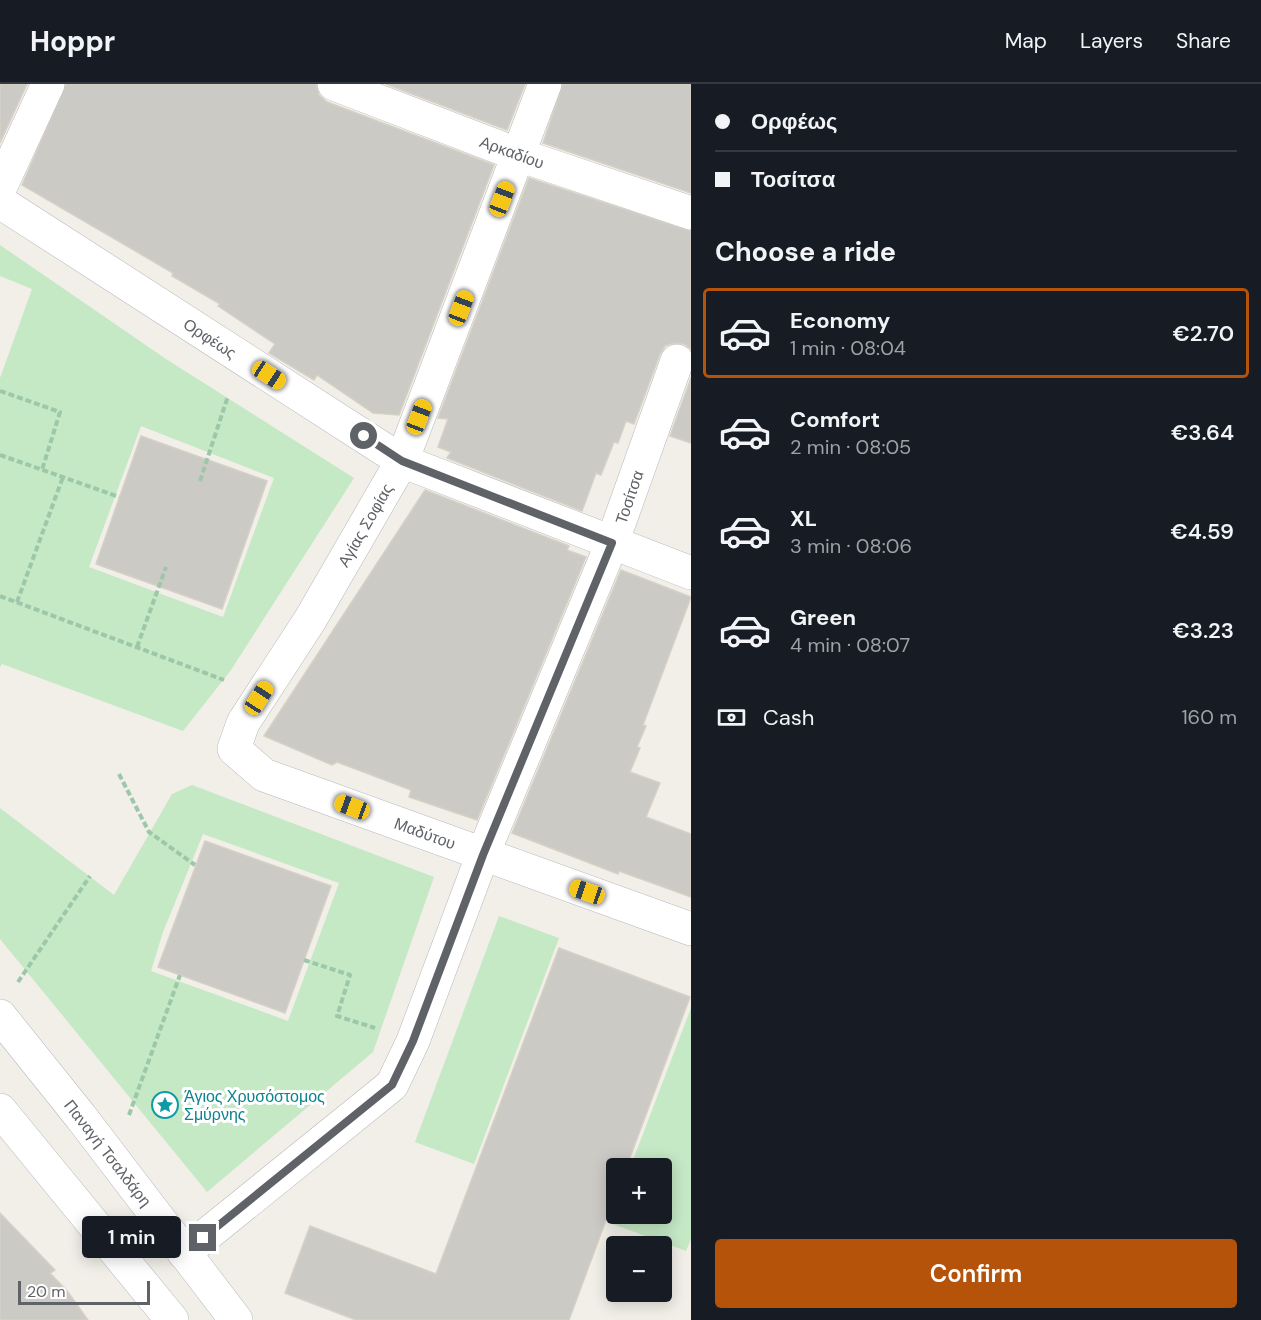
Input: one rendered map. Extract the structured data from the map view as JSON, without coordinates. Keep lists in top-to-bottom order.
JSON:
{
  "streets": {
    "street": [
      "Αρκαδίου",
      "Ορφέως",
      "Τοσίτσα",
      "Αγίας Σοφίας",
      "Μαδύτου",
      "Παναγή Τσαλδάρη"
    ]
  },
  "crossings": [
    ["Αρκαδίου", "Αγίας Σοφίας"],
    ["Ορφέως", "Τοσίτσα"],
    ["Ορφέως", "Αγίας Σοφίας"],
    ["Τοσίτσα", "Μαδύτου"],
    ["Τοσίτσα", "Παναγή Τσαλδάρη"],
    ["Αγίας Σοφίας", "Μαδύτου"]
  ],
  "places": {
    "place": ["Άγιος Χρυσόστομος Σμύρνης"]
  },
  "scale_bar": "20 m",
  "page": {
    "header": "Hoppr",
    "nav": ["Map", "Layers", "Share"],
    "banner": ["Ορφέως", "Τοσίτσα"],
    "heading": "Choose a ride",
    "list": [
      {
        "name": "Economy",
        "note": "1 min · 08:04",
        "value": "€2.70"
      },
      {
        "name": "Comfort",
        "note": "2 min · 08:05",
        "value": "€3.64"
      },
      {
        "name": "XL",
        "note": "3 min · 08:06",
        "value": "€4.59"
      },
      {
        "name": "Green",
        "note": "4 min · 08:07",
        "value": "€3.23"
      }
    ],
    "pay": ["Cash", "160 m"],
    "map_buttons": ["+", "−"],
    "bubble": "1 min",
    "buttons": "Confirm",
    "scale": "20 m"
  }
}
